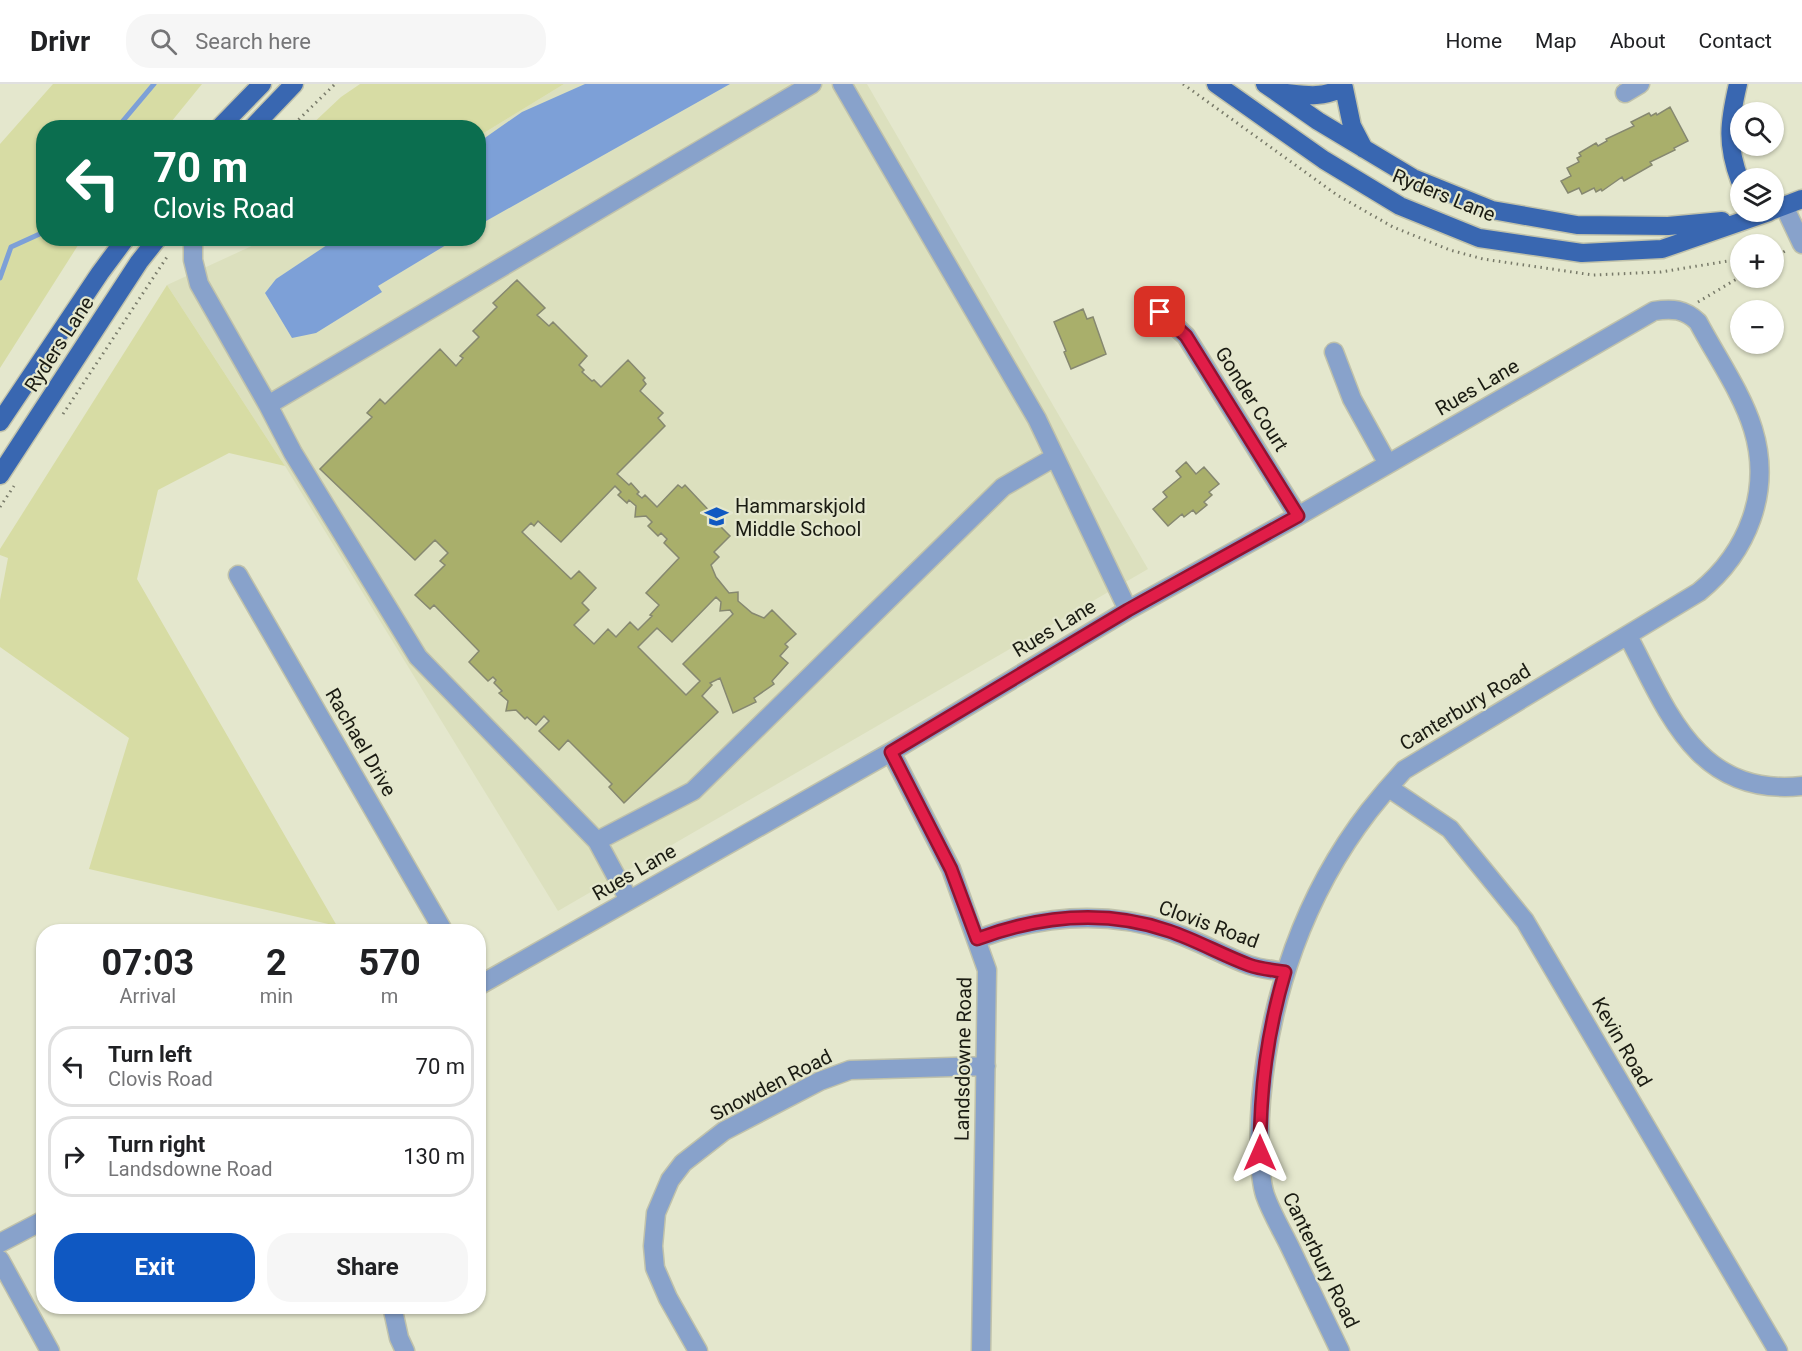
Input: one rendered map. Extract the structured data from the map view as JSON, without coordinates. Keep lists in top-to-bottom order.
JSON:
{
  "streets": {
    "main road": ["Ryders Lane"],
    "street": [
      "Rues Lane",
      "Gonder Court",
      "Canterbury Road",
      "Rachael Drive",
      "Clovis Road",
      "Kevin Road",
      "Landsdowne Road",
      "Snowden Road"
    ]
  },
  "crossings": [
    ["Rues Lane", "Gonder Court"],
    ["Rues Lane", "Canterbury Road"],
    ["Rues Lane", "Landsdowne Road"],
    ["Canterbury Road", "Clovis Road"],
    ["Canterbury Road", "Kevin Road"],
    ["Clovis Road", "Landsdowne Road"],
    ["Landsdowne Road", "Snowden Road"]
  ],
  "places": {
    "school or university": ["Hammarskjold Middle School"]
  },
  "page": {
    "header": "Drivr",
    "search": "Search here",
    "nav": [
      "Home",
      "Map",
      "About",
      "Contact"
    ],
    "map_buttons": ["+", "−"],
    "turn": ["70 m", "Clovis Road"],
    "eta": [
      "07:03",
      "Arrival",
      "2",
      "min",
      "570",
      "m"
    ],
    "list": [
      {
        "name": "Turn left",
        "note": "Clovis Road",
        "value": "70 m"
      },
      {
        "name": "Turn right",
        "note": "Landsdowne Road",
        "value": "130 m"
      }
    ],
    "buttons": ["Exit", "Share"]
  }
}
